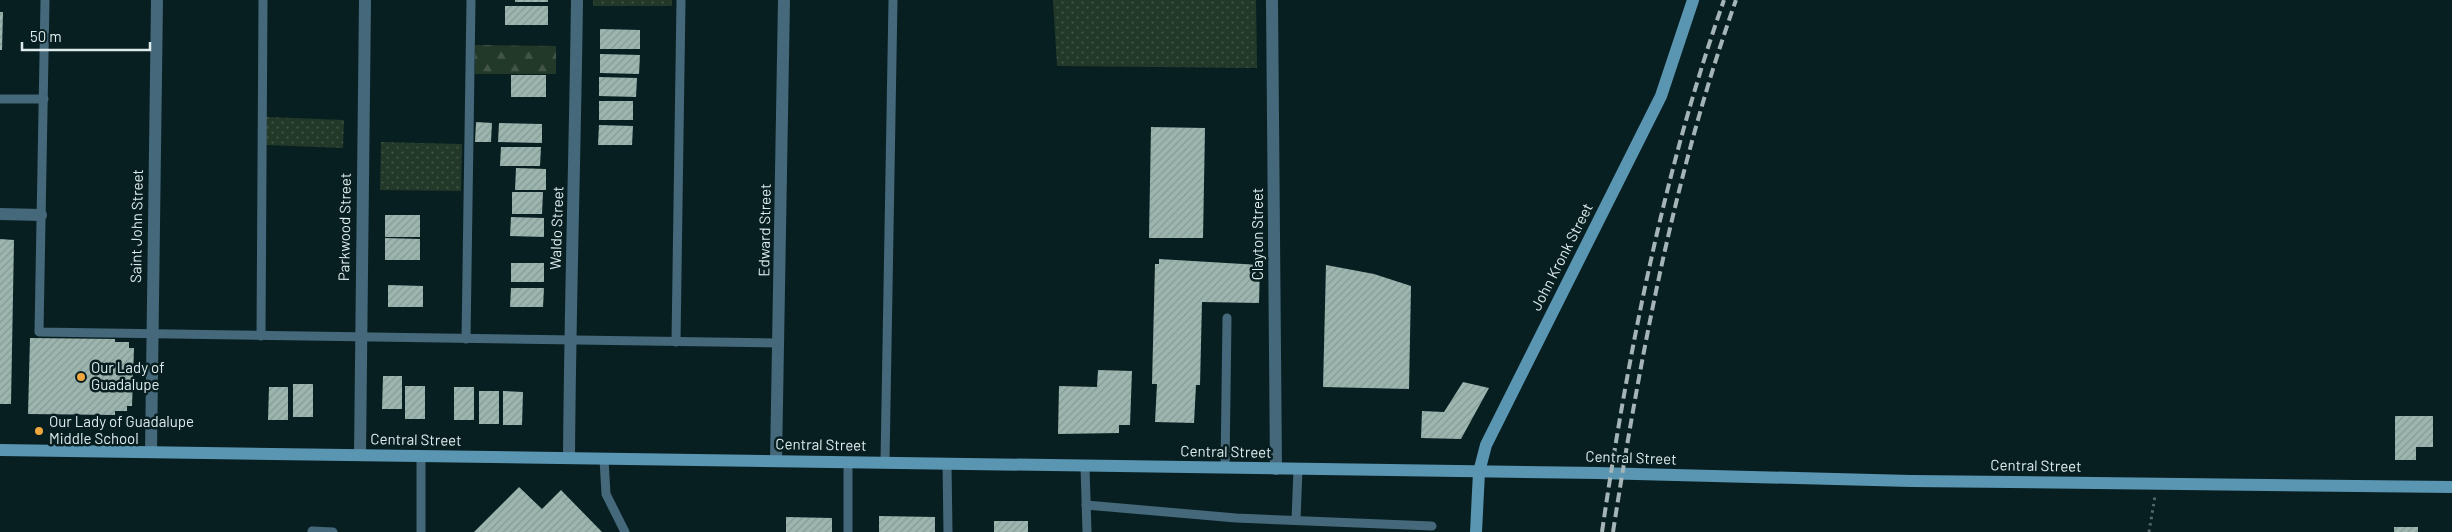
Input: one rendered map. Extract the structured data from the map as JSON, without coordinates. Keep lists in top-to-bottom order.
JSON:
{
  "streets": {
    "street": [
      "Saint John Street",
      "Parkwood Street",
      "Waldo Street",
      "Edward Street",
      "Clayton Street",
      "John Kronk Street",
      "Central Street"
    ]
  },
  "crossings": [
    ["Saint John Street", "Central Street"],
    ["Parkwood Street", "Central Street"],
    ["Waldo Street", "Central Street"],
    ["Edward Street", "Central Street"],
    ["Clayton Street", "Central Street"],
    ["John Kronk Street", "Central Street"]
  ],
  "places": ["Our Lady of Guadalupe", "Our Lady of Guadalupe Middle School"],
  "scale_bar": "50 m"
}
